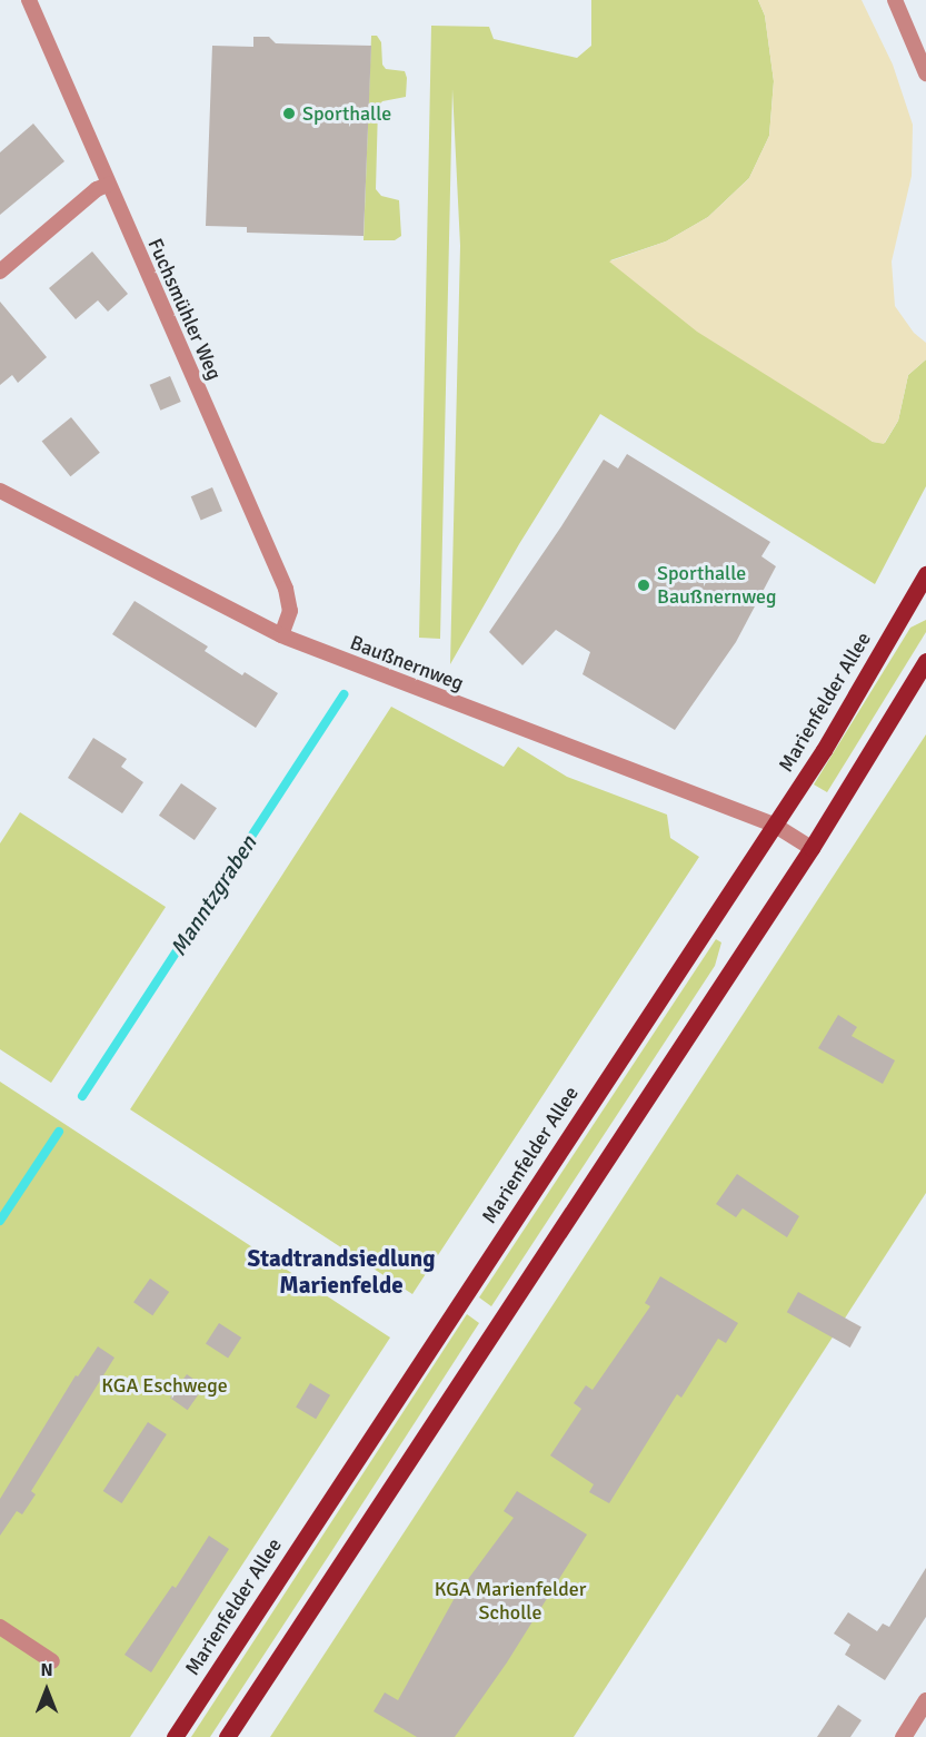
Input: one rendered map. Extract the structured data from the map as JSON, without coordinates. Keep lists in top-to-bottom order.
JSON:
{
  "streets": {
    "main road": ["Marienfelder Allee"],
    "lane": ["Fuchsmühler Weg", "Baußnernweg"]
  },
  "crossings": [
    ["Fuchsmühler Weg", "Baußnernweg"],
    ["Baußnernweg", "Marienfelder Allee"]
  ],
  "districts": ["Stadtrandsiedlung Marienfelde"],
  "water": ["Manntzgraben"],
  "parks": ["KGA Eschwege", "KGA Marienfelder Scholle"],
  "places": ["Sporthalle", "Sporthalle Baußnernweg"],
  "north": "top"
}
